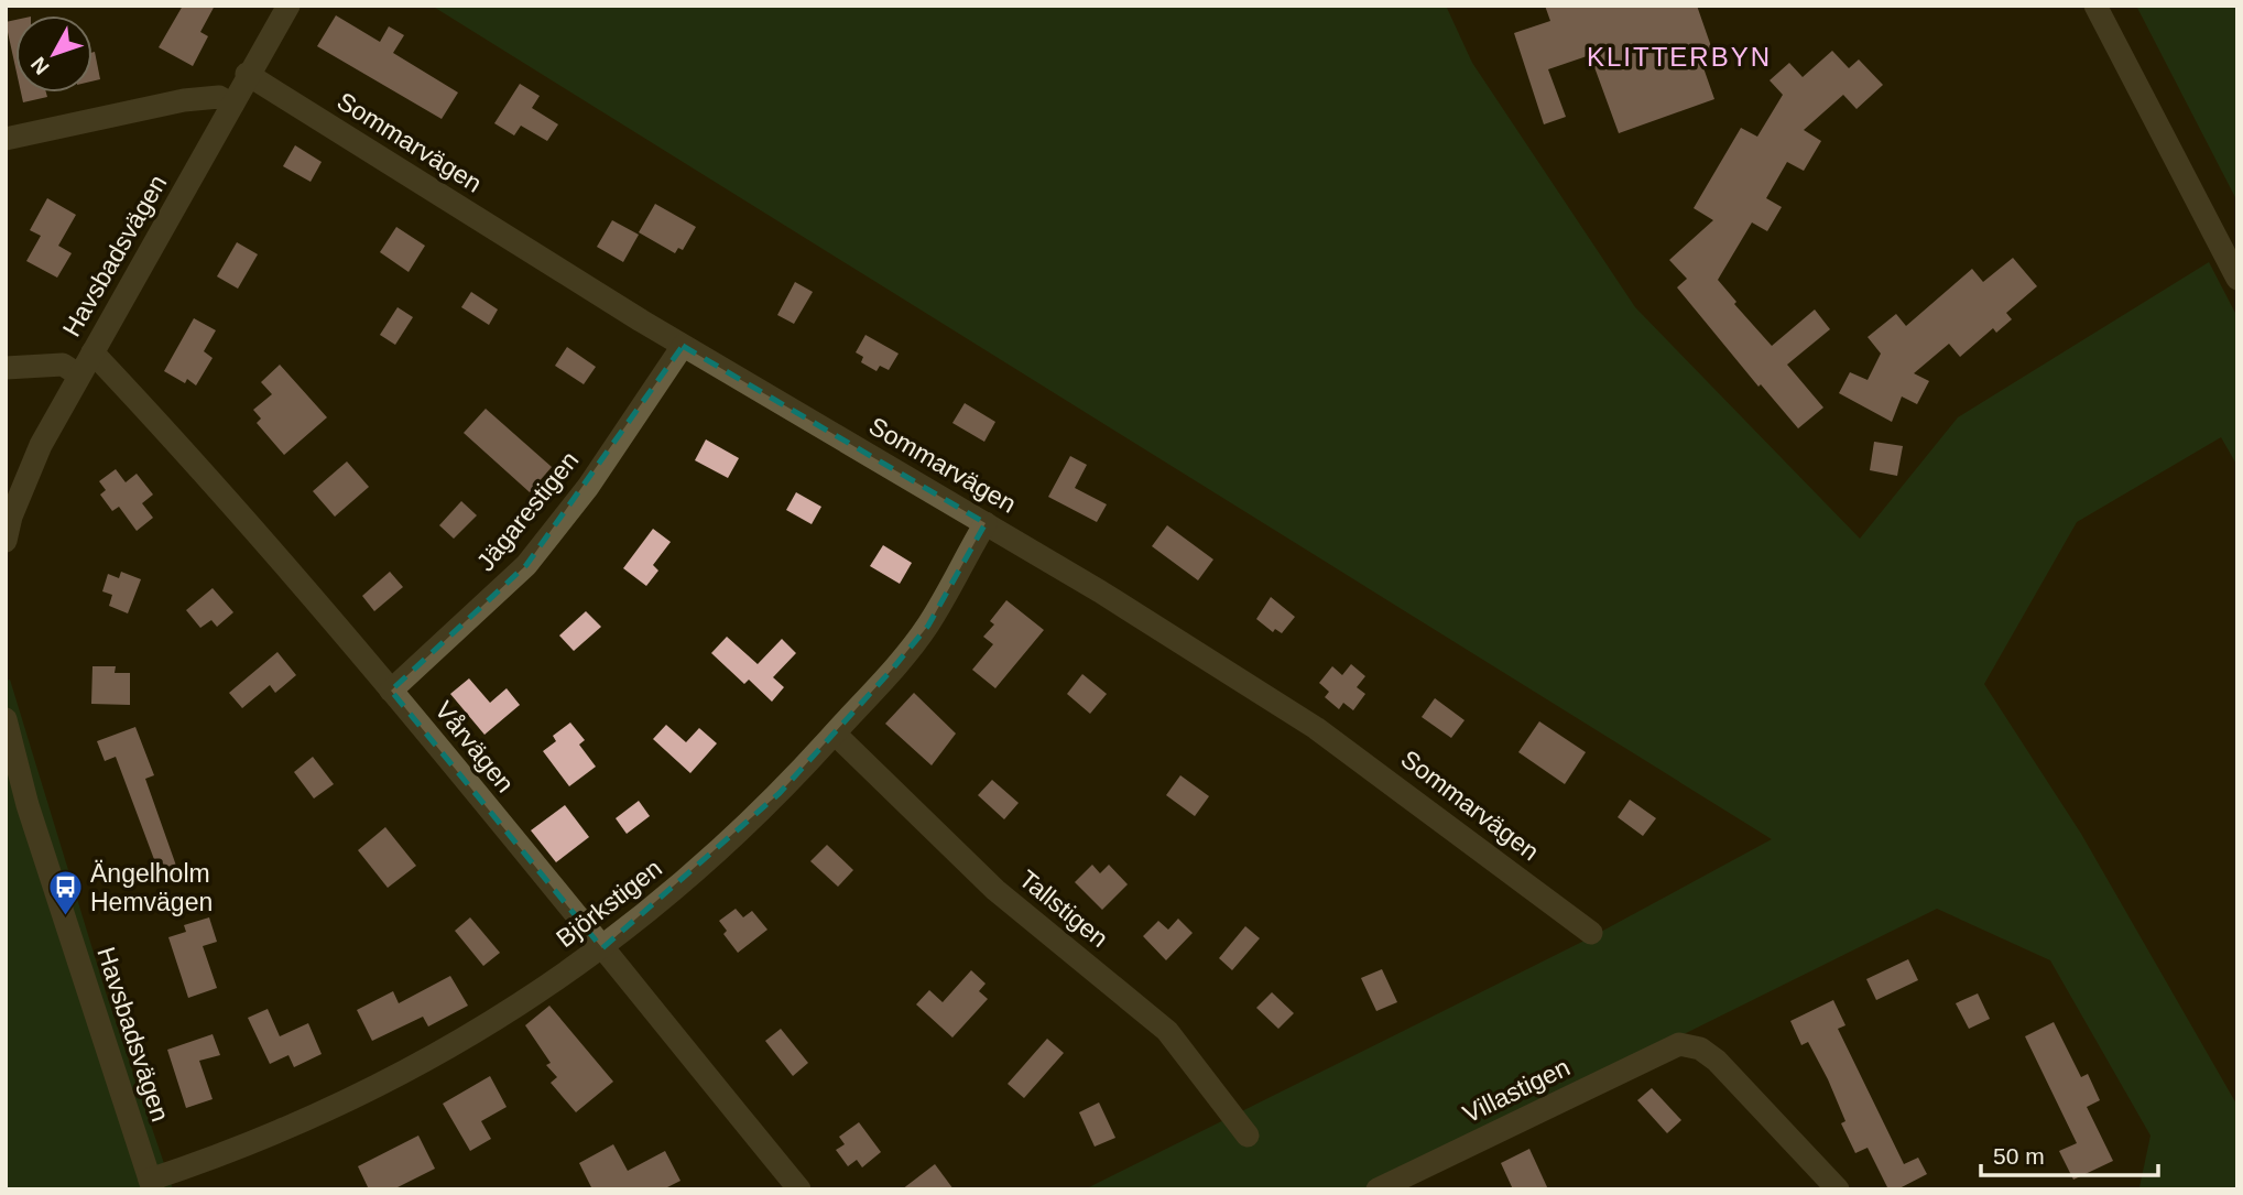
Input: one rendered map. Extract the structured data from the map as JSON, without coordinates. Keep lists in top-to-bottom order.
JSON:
{
  "streets": {
    "street": [
      "Sommarvägen",
      "Havsbadsvägen",
      "Jägarestigen",
      "Vårvägen",
      "Björkstigen",
      "Tallstigen",
      "Villastigen"
    ]
  },
  "crossings": [
    ["Sommarvägen", "Havsbadsvägen"],
    ["Sommarvägen", "Jägarestigen"],
    ["Sommarvägen", "Björkstigen"],
    ["Havsbadsvägen", "Vårvägen"],
    ["Havsbadsvägen", "Björkstigen"],
    ["Jägarestigen", "Vårvägen"],
    ["Vårvägen", "Björkstigen"],
    ["Björkstigen", "Tallstigen"]
  ],
  "districts": ["KLITTERBYN"],
  "places": {
    "bus stop": ["Ängelholm Hemvägen"]
  },
  "scale_bar": "50 m",
  "north": "bottom left"
}
